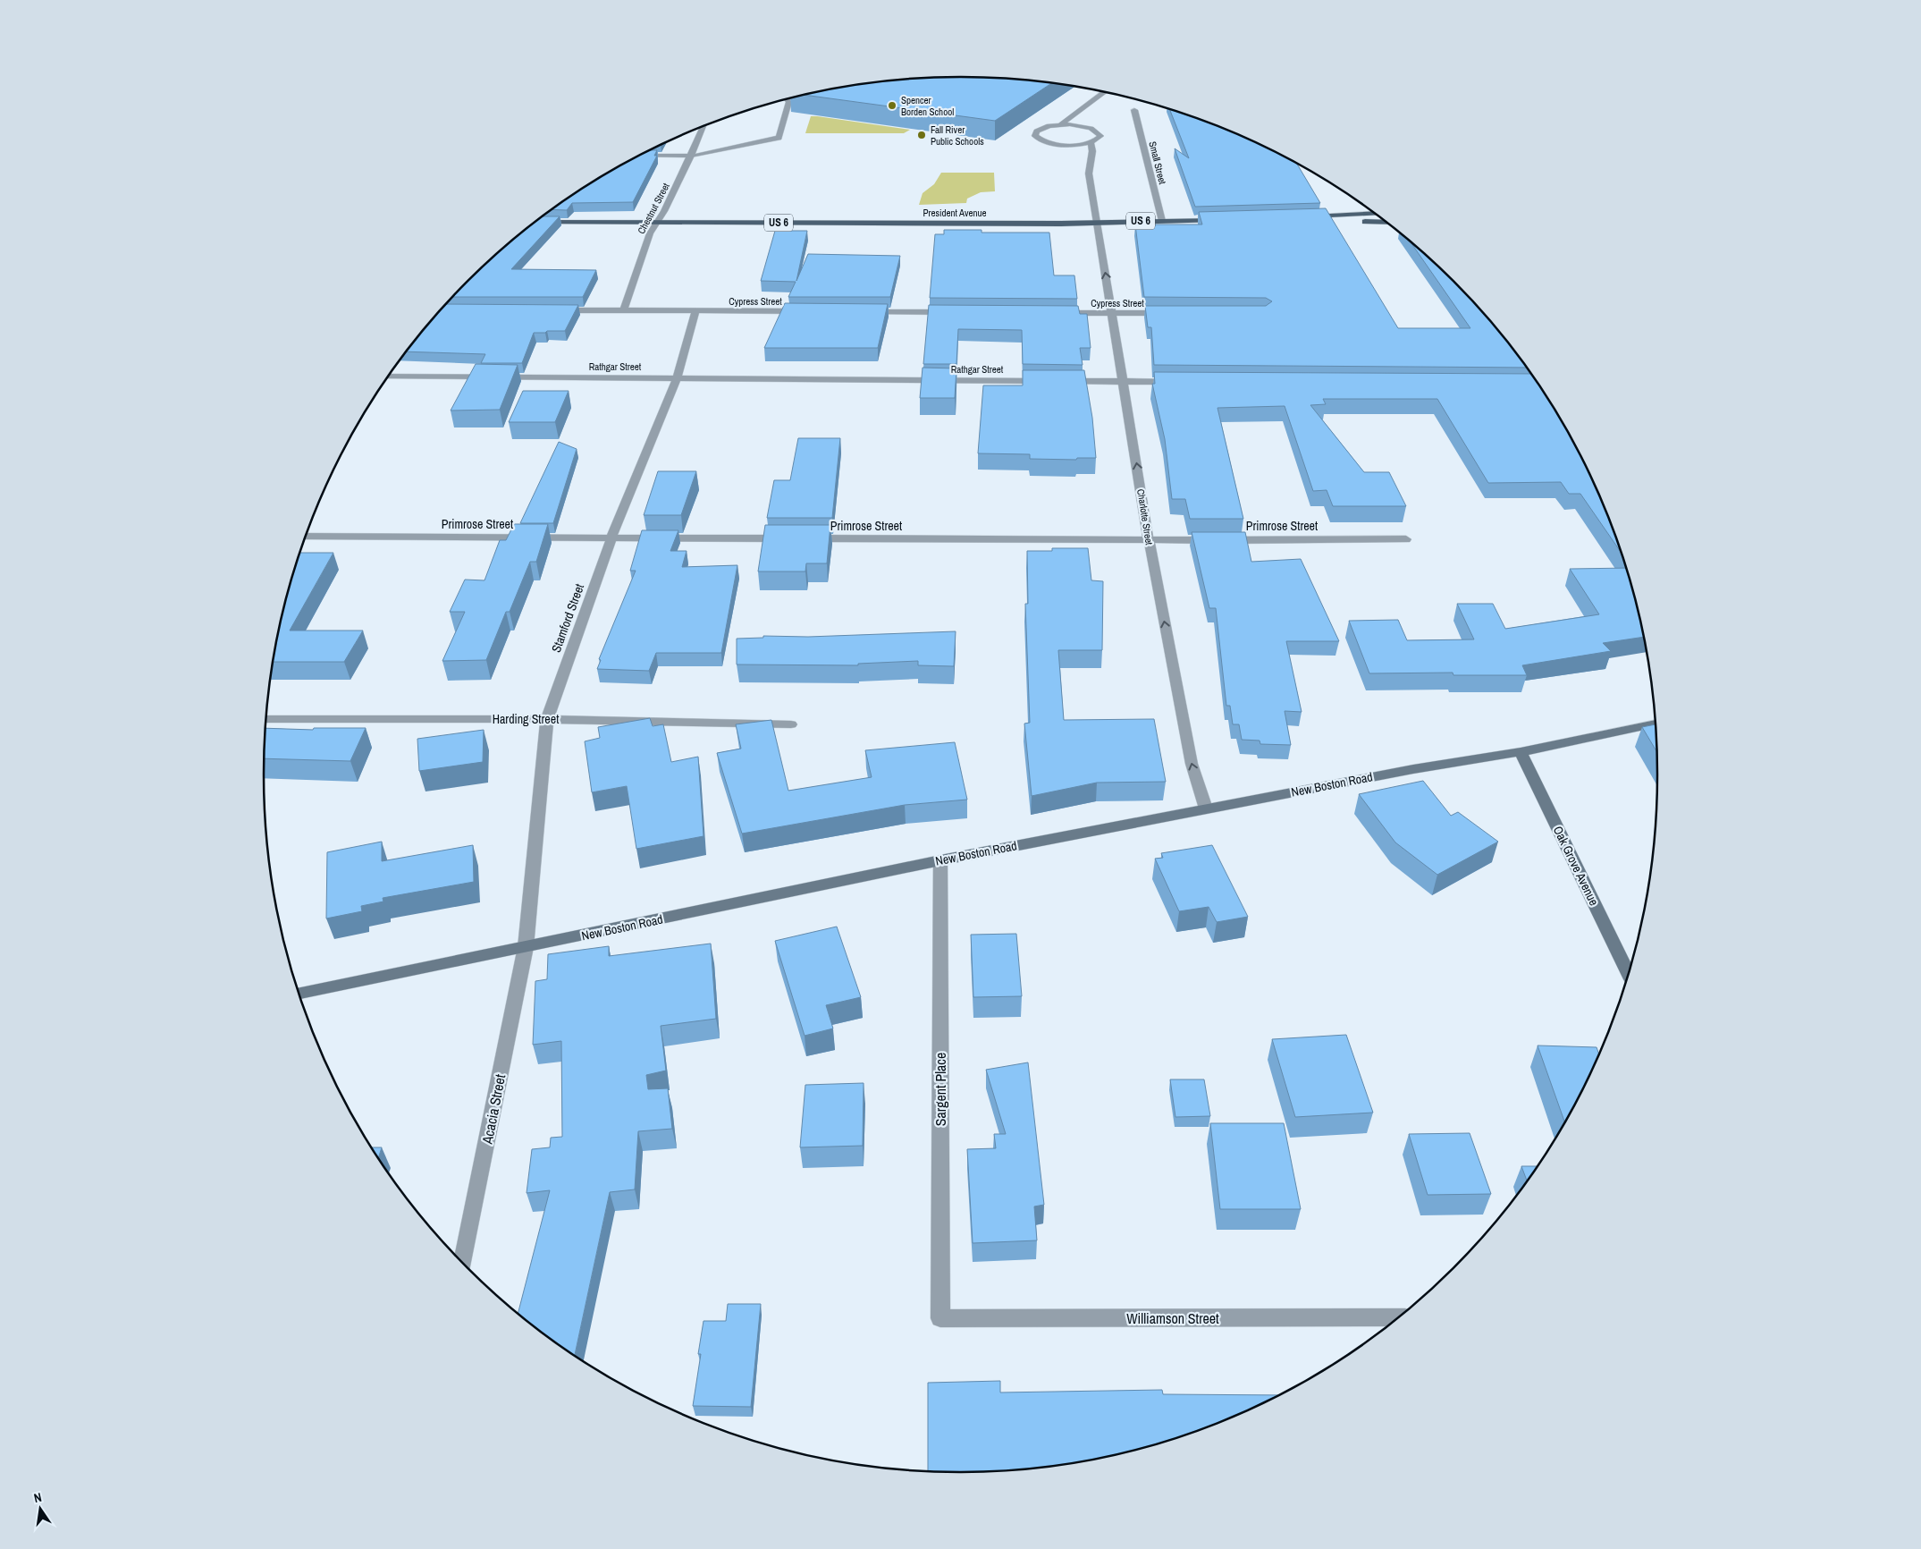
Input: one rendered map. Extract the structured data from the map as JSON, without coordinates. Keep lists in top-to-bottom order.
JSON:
{
  "streets": {
    "main road": ["President Avenue", "US 6"],
    "street": [
      "Small Street",
      "Chestnut Street",
      "Cypress Street",
      "Rathgar Street",
      "Charlotte Street",
      "Primrose Street",
      "Stamford Street",
      "Harding Street",
      "New Boston Road",
      "Oak Grove Avenue",
      "Sargent Place",
      "Acacia Street",
      "Williamson Street"
    ]
  },
  "crossings": [
    ["Small Street", "President Avenue"],
    ["Chestnut Street", "President Avenue"],
    ["Chestnut Street", "Cypress Street"],
    ["President Avenue", "Charlotte Street"],
    ["Cypress Street", "Charlotte Street"],
    ["Cypress Street", "Stamford Street"],
    ["Rathgar Street", "Charlotte Street"],
    ["Rathgar Street", "Stamford Street"],
    ["Charlotte Street", "Primrose Street"],
    ["Charlotte Street", "New Boston Road"],
    ["Primrose Street", "Stamford Street"],
    ["Stamford Street", "Harding Street"],
    ["Stamford Street", "New Boston Road"],
    ["Stamford Street", "Acacia Street"],
    ["New Boston Road", "Oak Grove Avenue"],
    ["New Boston Road", "Sargent Place"],
    ["New Boston Road", "Acacia Street"],
    ["Sargent Place", "Williamson Street"]
  ],
  "one_way": ["Charlotte Street"],
  "places": ["Spencer Borden School", "Fall River Public Schools"],
  "north": "top"
}
